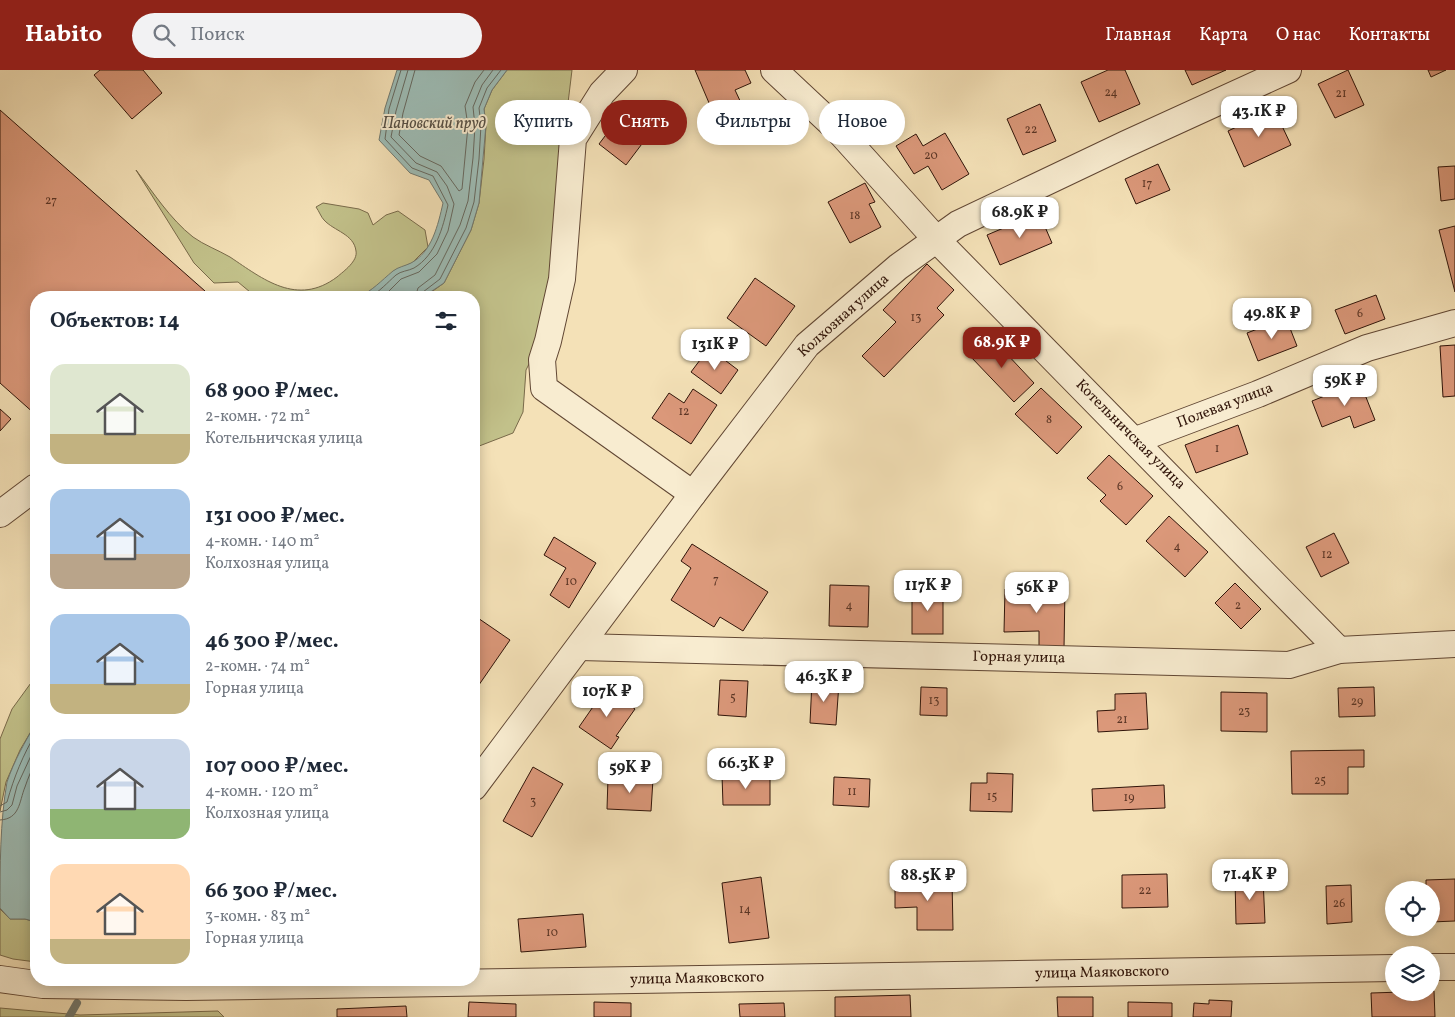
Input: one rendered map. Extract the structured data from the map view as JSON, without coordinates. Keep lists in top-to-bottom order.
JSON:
{
  "streets": {
    "street": [
      "Колхозная улица",
      "Полевая улица",
      "Котельничская улица",
      "Горная улица",
      "улица Маяковского"
    ]
  },
  "crossings": [
    ["Колхозная улица", "Котельничская улица"],
    ["Колхозная улица", "Горная улица"],
    ["Полевая улица", "Котельничская улица"],
    ["Котельничская улица", "Горная улица"]
  ],
  "water": ["Пановский пруд"],
  "house_numbers": [
    "24",
    "21",
    "22",
    "20",
    "17",
    "27",
    "18",
    "6",
    "13",
    "12",
    "8",
    "1",
    "6",
    "4",
    "12",
    "7",
    "10",
    "4",
    "2",
    "5",
    "13",
    "29",
    "23",
    "21",
    "25",
    "11",
    "15",
    "19",
    "3",
    "22",
    "26",
    "14",
    "10"
  ],
  "page": {
    "header": "Habito",
    "search": "Поиск",
    "nav": [
      "Главная",
      "Карта",
      "О нас",
      "Контакты"
    ],
    "price": [
      "43.1K ₽",
      "68.9K ₽",
      "49.8K ₽",
      "68.9K ₽",
      "131K ₽",
      "59K ₽",
      "117K ₽",
      "56K ₽",
      "46.3K ₽",
      "107K ₽",
      "66.3K ₽",
      "59K ₽",
      "71.4K ₽",
      "88.5K ₽"
    ],
    "chip": [
      "Купить",
      "Снять",
      "Фильтры",
      "Новое"
    ],
    "heading": "Объектов: 14",
    "list": [
      {
        "name": "68 900 ₽/мес.",
        "note": "2-комн. · 72 m² · Котельничская улица"
      },
      {
        "name": "131 000 ₽/мес.",
        "note": "4-комн. · 140 m² · Колхозная улица"
      },
      {
        "name": "46 300 ₽/мес.",
        "note": "2-комн. · 74 m² · Горная улица"
      },
      {
        "name": "107 000 ₽/мес.",
        "note": "4-комн. · 120 m² · Колхозная улица"
      },
      {
        "name": "66 300 ₽/мес.",
        "note": "3-комн. · 83 m² · Горная улица"
      }
    ]
  }
}
